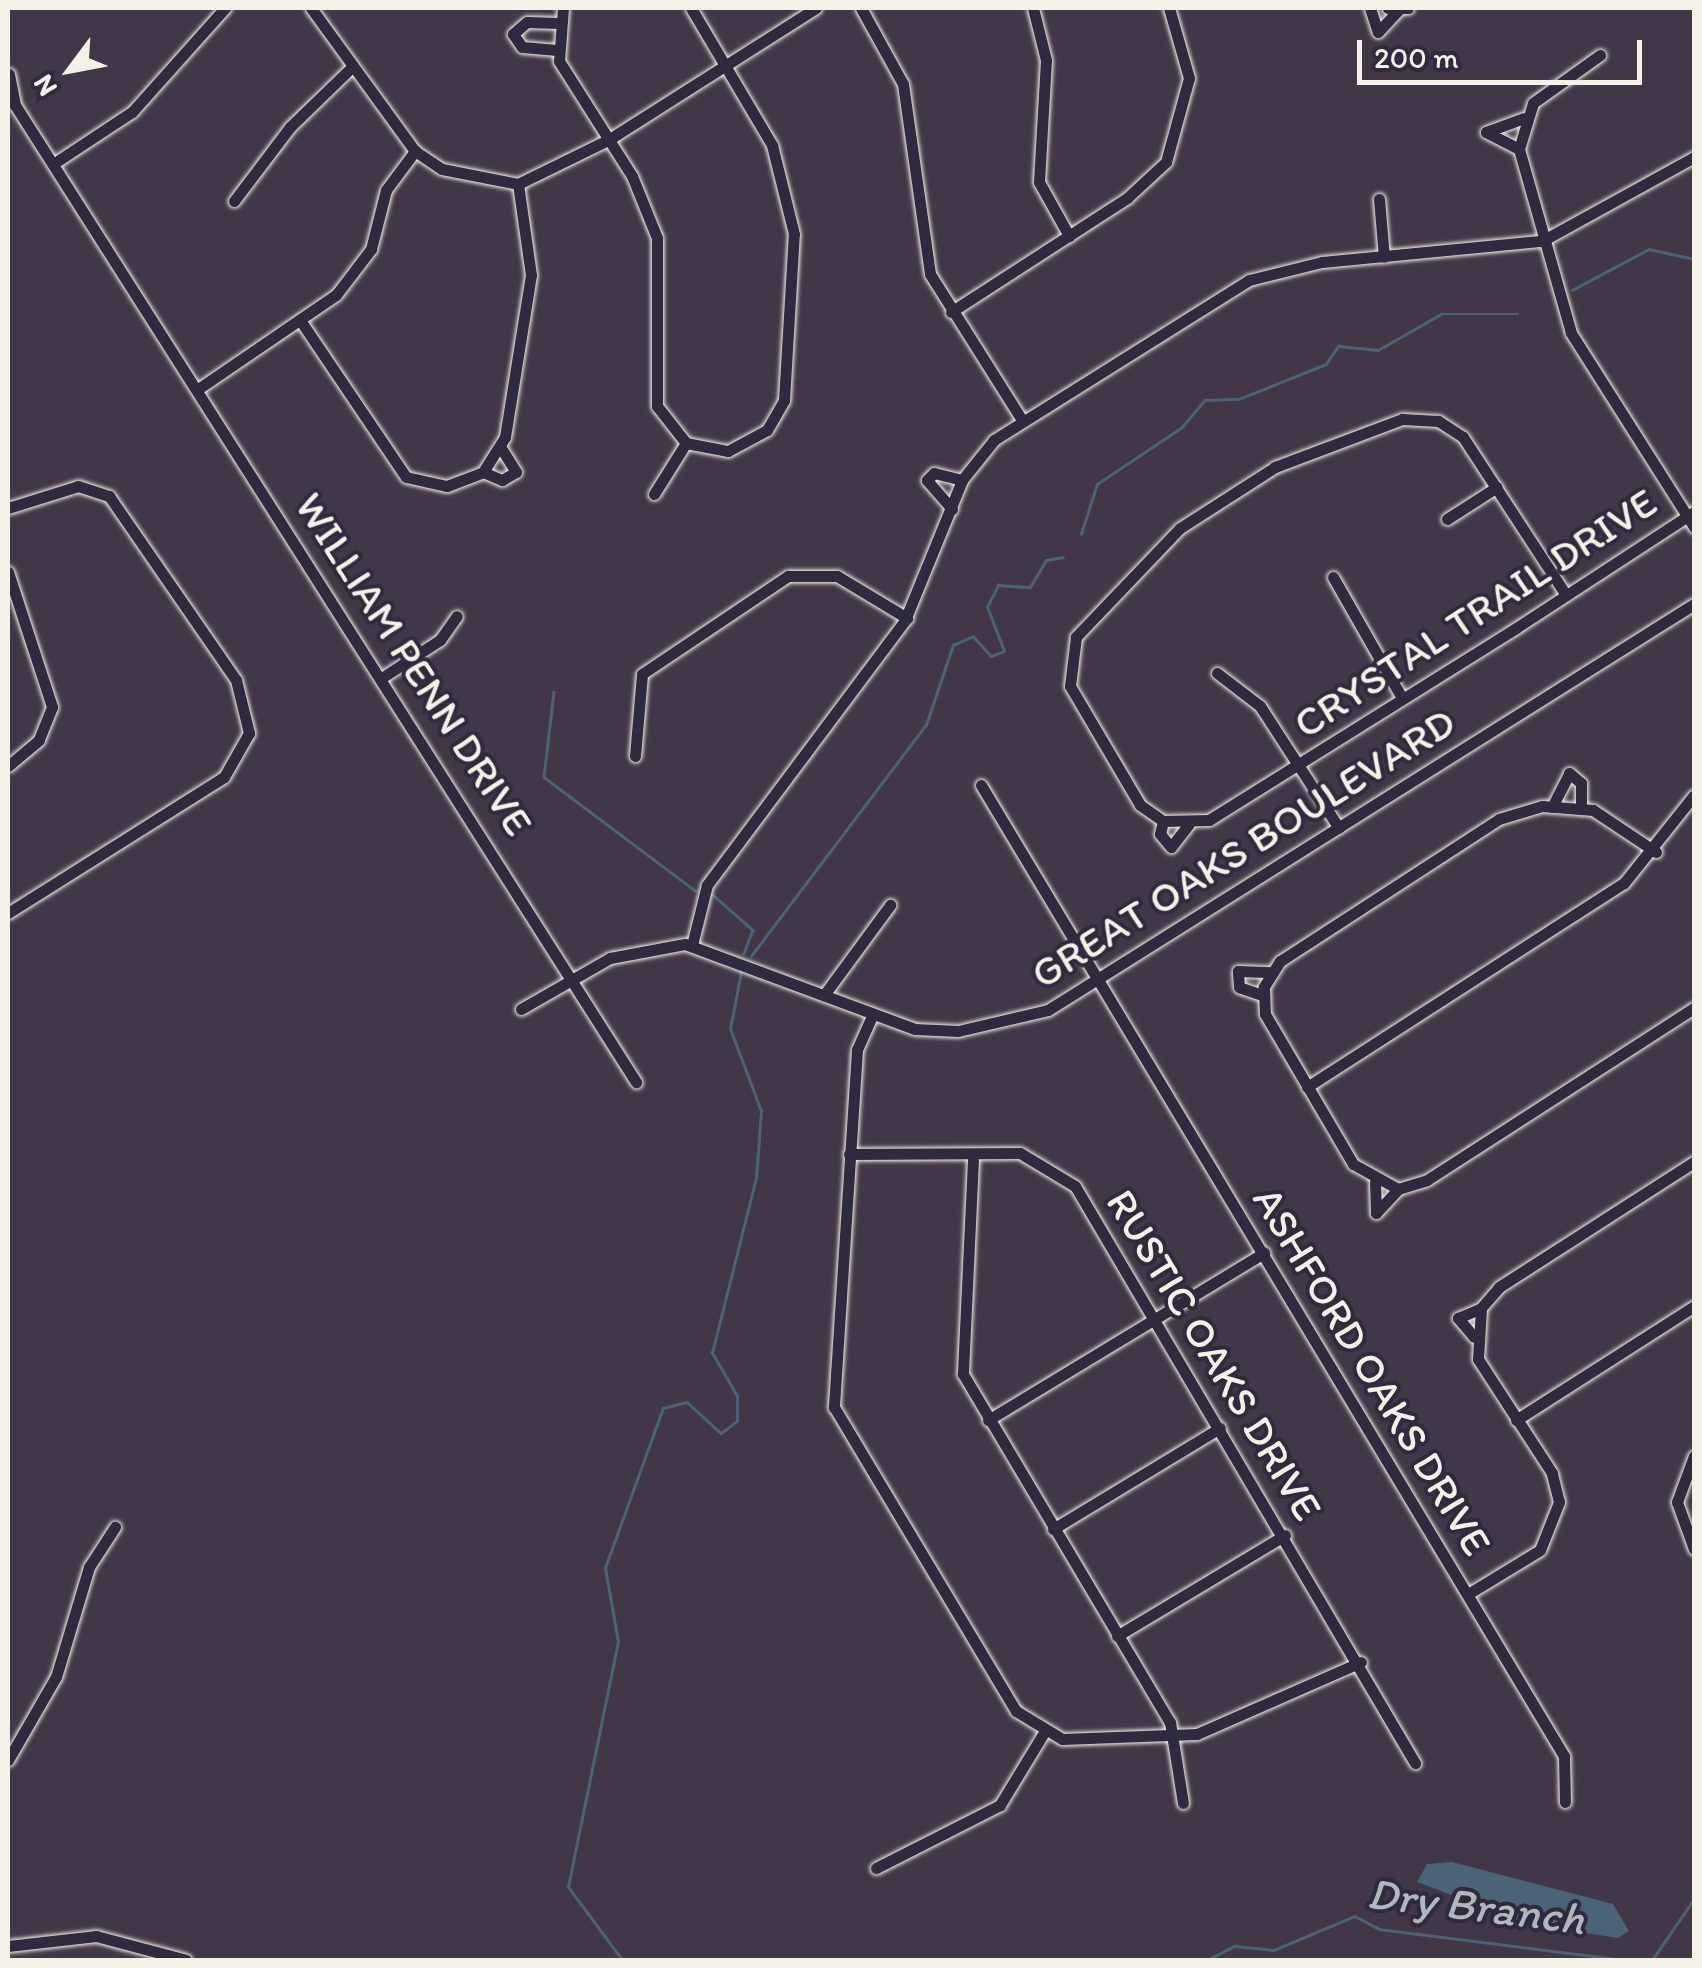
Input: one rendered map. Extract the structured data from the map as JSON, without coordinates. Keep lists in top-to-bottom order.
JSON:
{
  "streets": {
    "street": [
      "CRYSTAL TRAIL DRIVE",
      "WILLIAM PENN DRIVE",
      "GREAT OAKS BOULEVARD",
      "RUSTIC OAKS DRIVE",
      "ASHFORD OAKS DRIVE"
    ]
  },
  "crossings": [
    ["WILLIAM PENN DRIVE", "GREAT OAKS BOULEVARD"],
    ["GREAT OAKS BOULEVARD", "ASHFORD OAKS DRIVE"]
  ],
  "water": ["Dry Branch"],
  "scale_bar": "200 m",
  "north": "bottom left"
}
